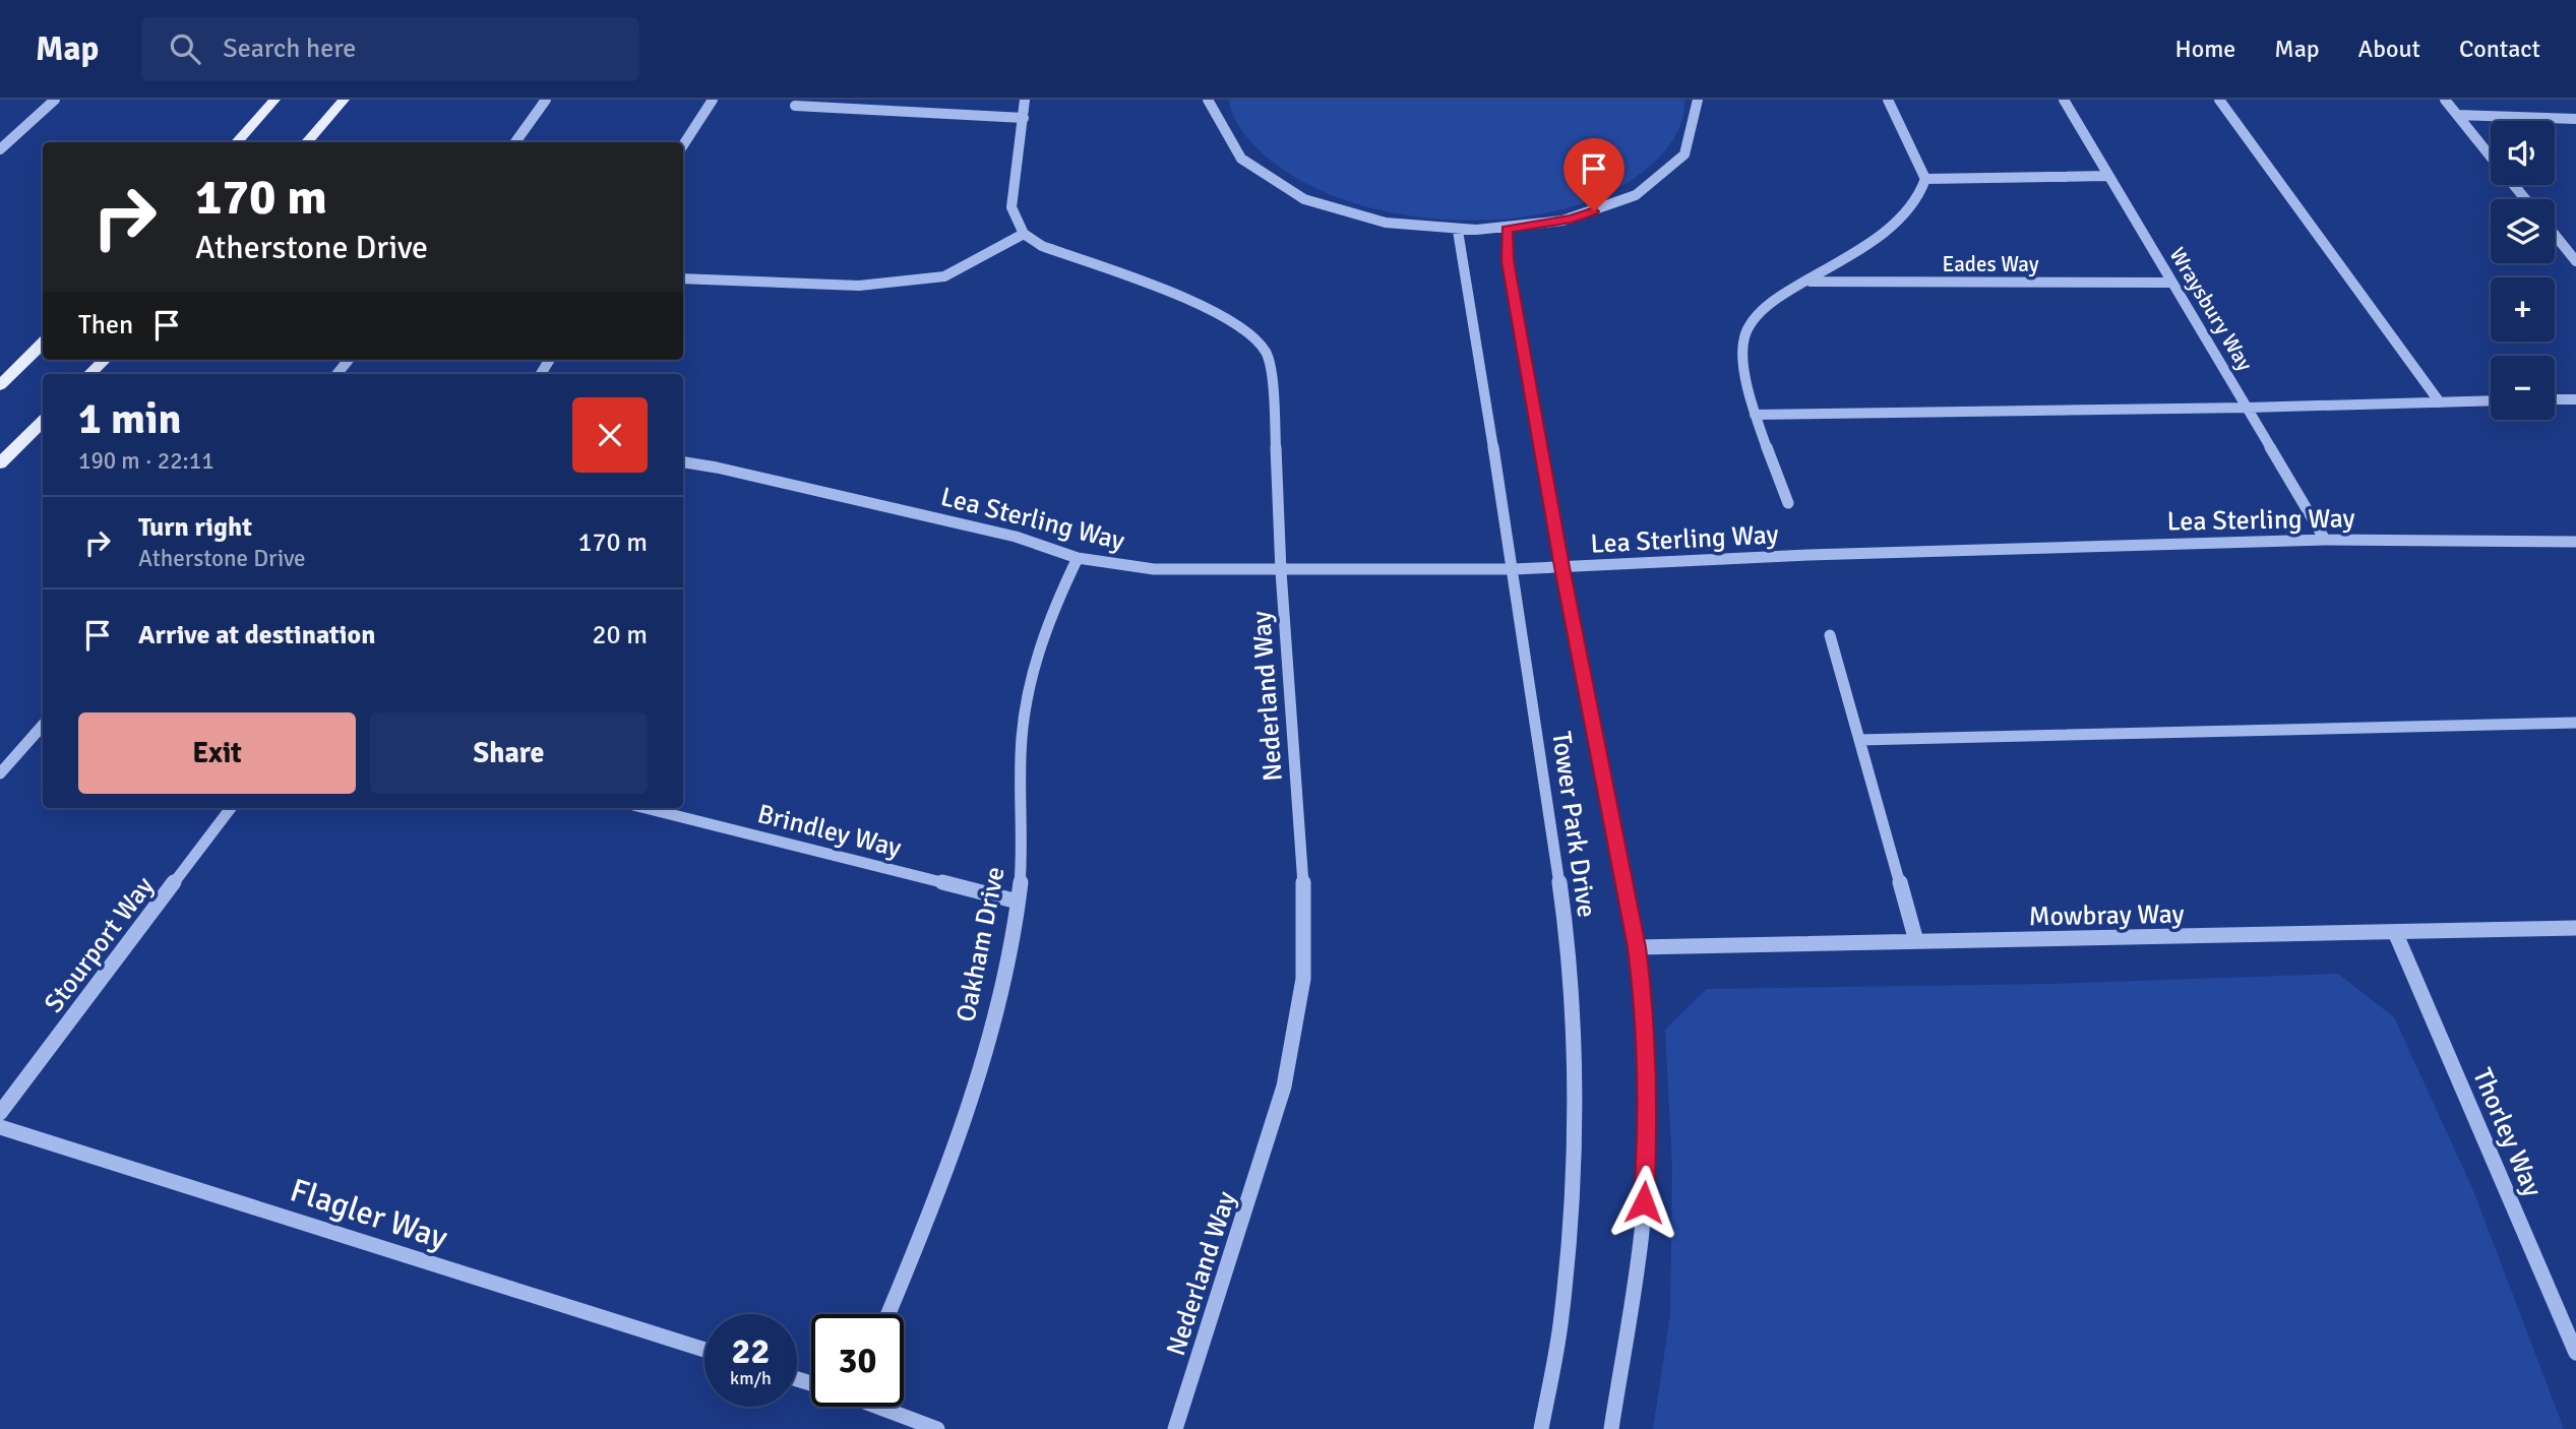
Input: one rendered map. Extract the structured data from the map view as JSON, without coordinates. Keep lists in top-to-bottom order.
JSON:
{
  "streets": {
    "street": [
      "Eades Way",
      "Wraysbury Way",
      "Lea Sterling Way",
      "Nederland Way",
      "Tower Park Drive",
      "Brindley Way",
      "Mowbray Way",
      "Stourport Way",
      "Oakham Drive",
      "Thorley Way",
      "Flagler Way"
    ]
  },
  "crossings": [
    ["Eades Way", "Wraysbury Way"],
    ["Wraysbury Way", "Lea Sterling Way"],
    ["Lea Sterling Way", "Nederland Way"],
    ["Lea Sterling Way", "Tower Park Drive"],
    ["Lea Sterling Way", "Oakham Drive"],
    ["Tower Park Drive", "Mowbray Way"],
    ["Brindley Way", "Oakham Drive"],
    ["Mowbray Way", "Thorley Way"]
  ],
  "page": {
    "header": "Map",
    "search": "Search here",
    "nav": [
      "Home",
      "Map",
      "About",
      "Contact"
    ],
    "map_buttons": ["+", "−"],
    "turn": ["170 m", "Atherstone Drive"],
    "then": "Then",
    "heading": ["1 min", "190 m · 22:11"],
    "list": [
      {
        "name": "Turn right",
        "note": "Atherstone Drive",
        "value": "170 m"
      },
      {
        "name": "Arrive at destination",
        "value": "20 m"
      }
    ],
    "buttons": ["Exit", "Share"],
    "speed": "22 km/h",
    "limit": "30"
  }
}
